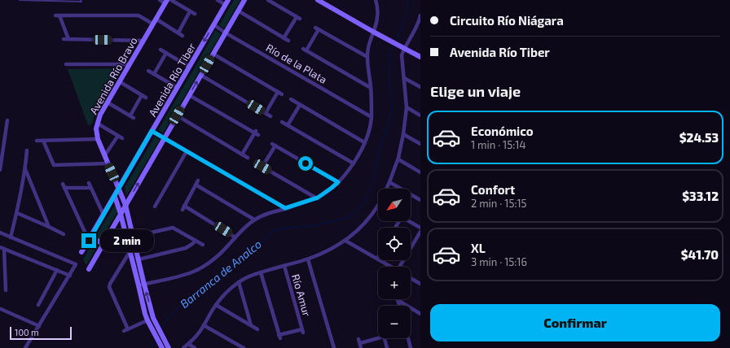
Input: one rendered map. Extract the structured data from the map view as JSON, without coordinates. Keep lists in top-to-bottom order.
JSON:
{
  "streets": {
    "street": [
      "Río de la Plata",
      "Avenida Río Bravo",
      "Avenida Río Tiber",
      "Río Amur"
    ]
  },
  "crossings": [
    ["Río de la Plata", "Avenida Río Tiber"],
    ["Avenida Río Bravo", "Avenida Río Tiber"]
  ],
  "water": ["Barranca de Analco"],
  "scale_bar": "100 m",
  "north": "bottom left",
  "page": {
    "banner": ["Circuito Río Niágara", "Avenida Río Tiber"],
    "heading": "Elige un viaje",
    "list": [
      {
        "name": "Económico",
        "note": "1 min · 15:14",
        "value": "$24.53"
      },
      {
        "name": "Confort",
        "note": "2 min · 15:15",
        "value": "$33.12"
      },
      {
        "name": "XL",
        "note": "3 min · 15:16",
        "value": "$41.70"
      }
    ],
    "map_buttons": ["+", "−"],
    "bubble": "2 min",
    "buttons": "Confirmar",
    "scale": "100 m"
  }
}
